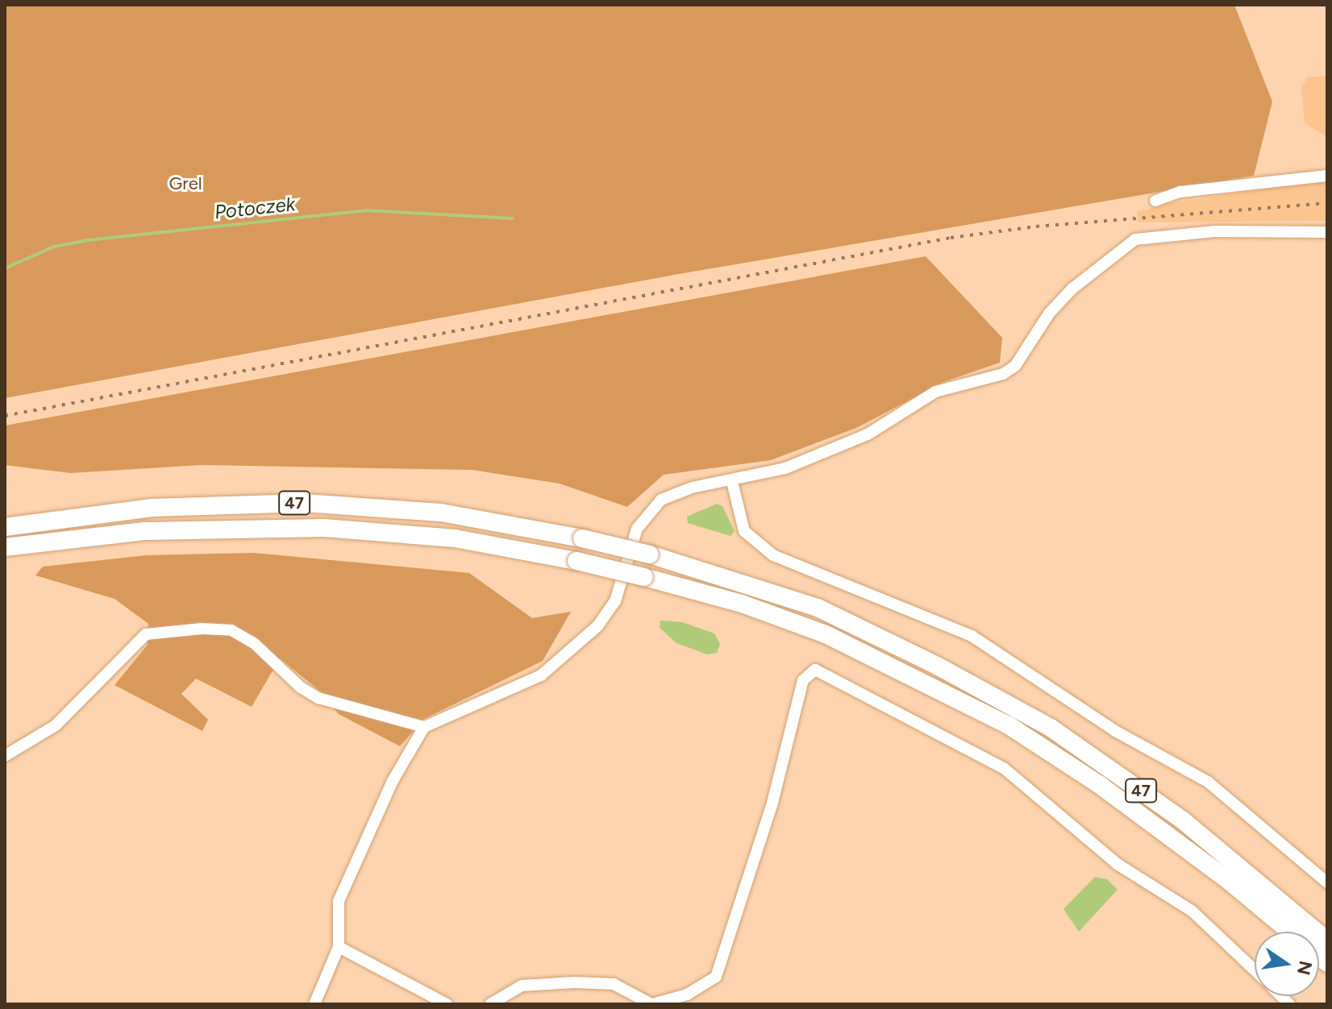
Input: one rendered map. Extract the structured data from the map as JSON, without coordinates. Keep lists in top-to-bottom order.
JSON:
{
  "streets": {
    "main road": ["47"]
  },
  "water": ["Potoczek"],
  "parks": ["Grel"],
  "north": "right"
}
